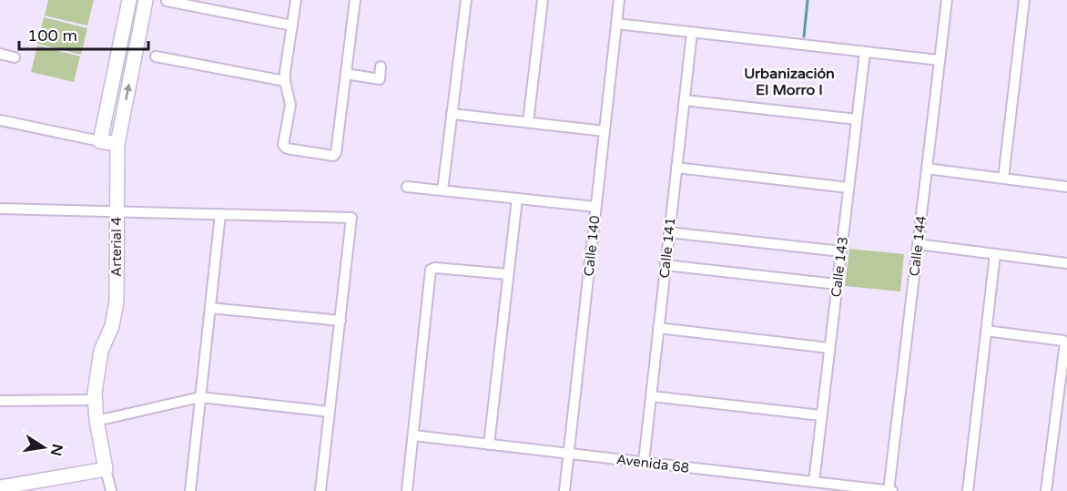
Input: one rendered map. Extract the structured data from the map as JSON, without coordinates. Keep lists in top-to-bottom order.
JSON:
{
  "streets": {
    "street": [
      "Calle 140",
      "Calle 144",
      "Arterial 4",
      "Calle 141",
      "Calle 143",
      "Avenida 68"
    ]
  },
  "crossings": [
    ["Calle 140", "Avenida 68"],
    ["Calle 144", "Avenida 68"],
    ["Calle 141", "Avenida 68"],
    ["Calle 143", "Avenida 68"]
  ],
  "districts": ["Urbanización El Morro I"],
  "scale_bar": "100 m",
  "north": "right"
}
